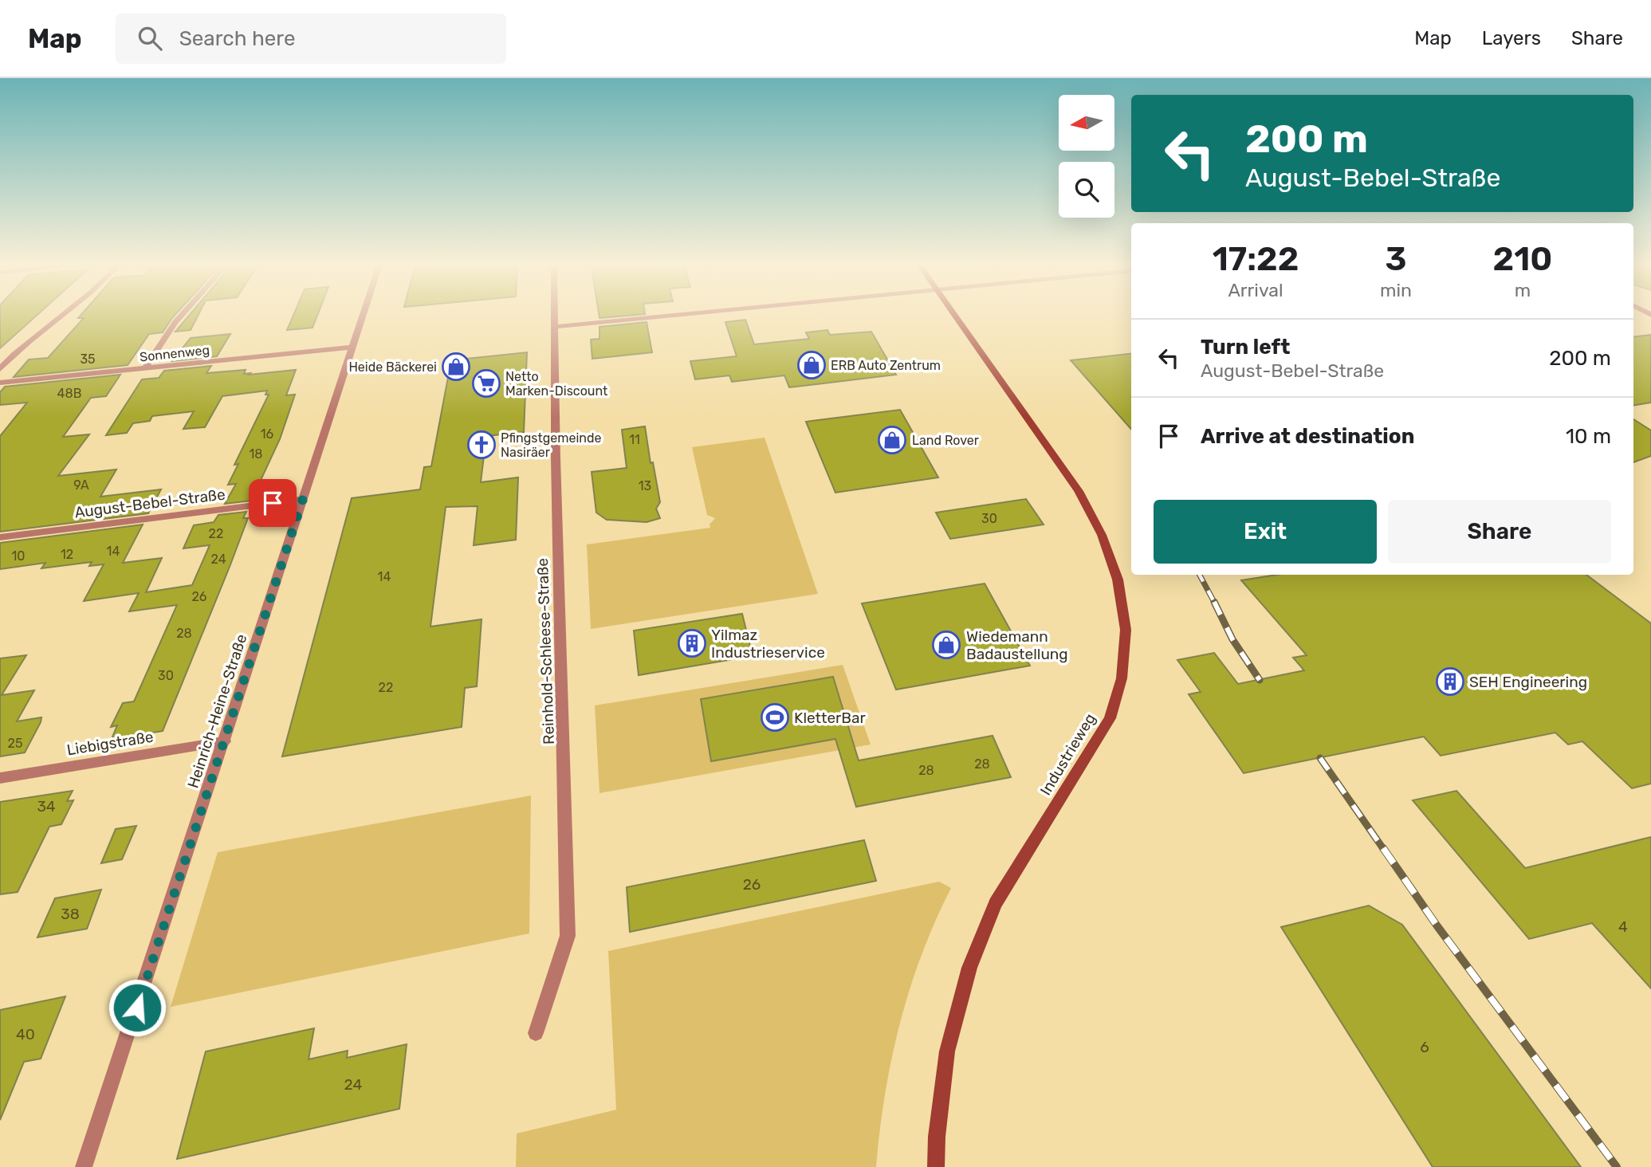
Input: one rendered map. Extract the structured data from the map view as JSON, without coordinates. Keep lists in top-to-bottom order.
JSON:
{
  "streets": {
    "street": [
      "Sonnenweg",
      "August-Bebel-Straße",
      "Reinhold-Schleese-Straße",
      "Heinrich-Heine-Straße",
      "Liebigstraße",
      "Industrieweg"
    ]
  },
  "crossings": [
    ["Sonnenweg", "Heinrich-Heine-Straße"],
    ["August-Bebel-Straße", "Heinrich-Heine-Straße"],
    ["Heinrich-Heine-Straße", "Liebigstraße"]
  ],
  "places": {
    "shop": [
      "ERB Auto Zentrum",
      "Heide Bäckerei",
      "Land Rover",
      "Wiedemann Badaustellung"
    ],
    "supermarket": ["Netto Marken-Discount"],
    "church": ["Pfingstgemeinde Nasiräer"],
    "building": ["Yilmaz Industrieservice", "SEH Engineering"],
    "sports": ["KletterBar"]
  },
  "house_numbers": [
    "35",
    "48B",
    "16",
    "11",
    "18",
    "9A",
    "13",
    "30",
    "22",
    "14",
    "12",
    "10",
    "24",
    "14",
    "26",
    "28",
    "30",
    "22",
    "25",
    "28",
    "28",
    "34",
    "26",
    "38",
    "4",
    "40",
    "6",
    "24"
  ],
  "north": "left",
  "page": {
    "header": "Map",
    "search": "Search here",
    "nav": ["Map", "Layers", "Share"],
    "turn": ["200 m", "August-Bebel-Straße"],
    "eta": [
      "17:22",
      "Arrival",
      "3",
      "min",
      "210",
      "m"
    ],
    "list": [
      {
        "name": "Turn left",
        "note": "August-Bebel-Straße",
        "value": "200 m"
      },
      {
        "name": "Arrive at destination",
        "value": "10 m"
      }
    ],
    "buttons": ["Exit", "Share"]
  }
}
